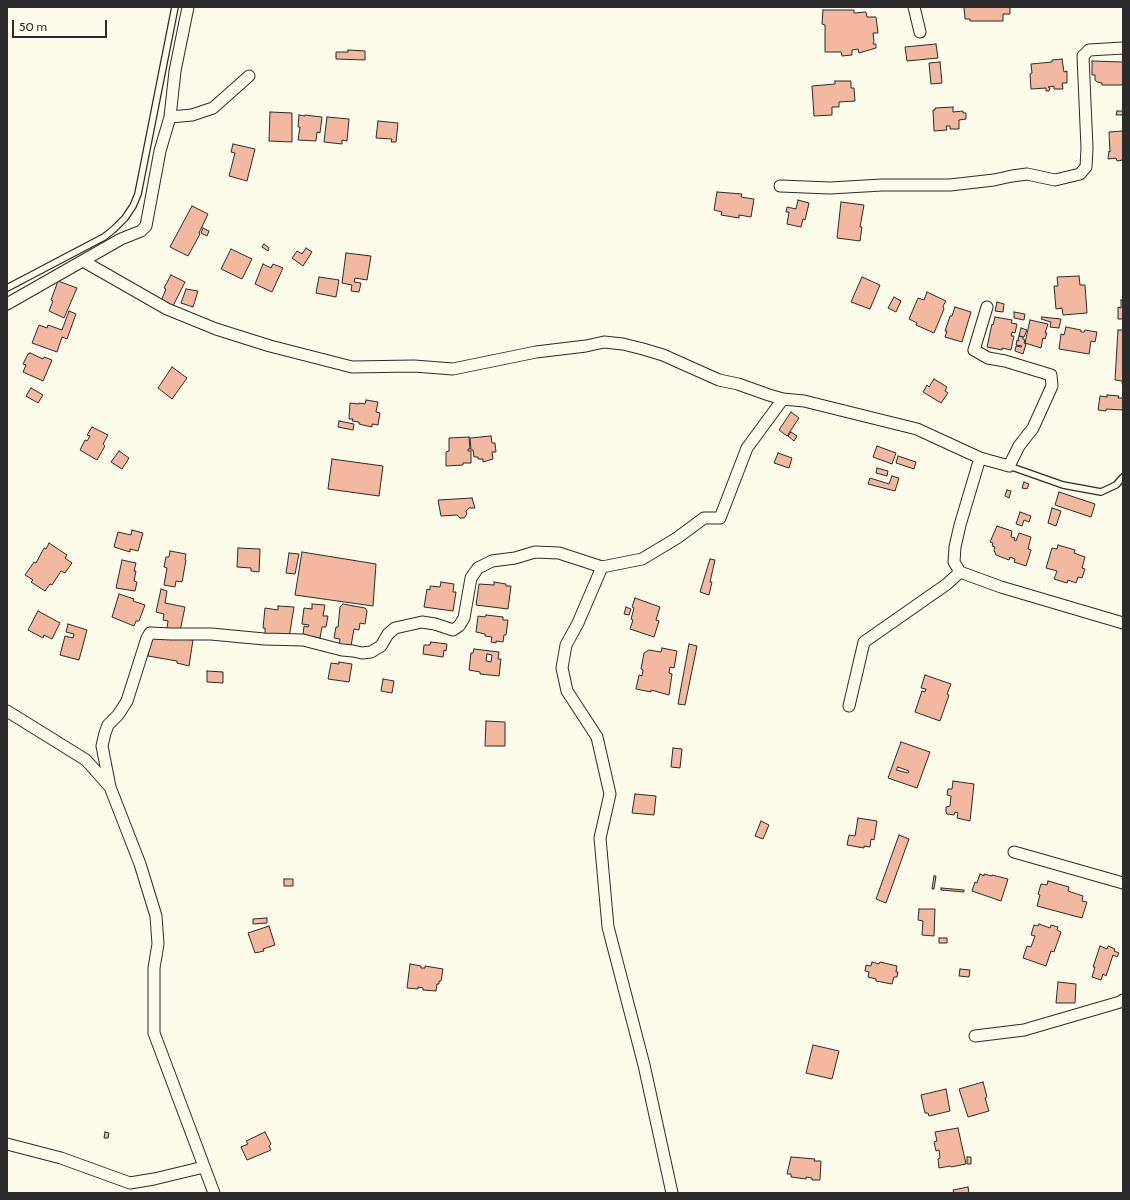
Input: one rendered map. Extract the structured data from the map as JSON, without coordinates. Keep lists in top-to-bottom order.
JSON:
{
  "scale_bar": "50 m"
}
